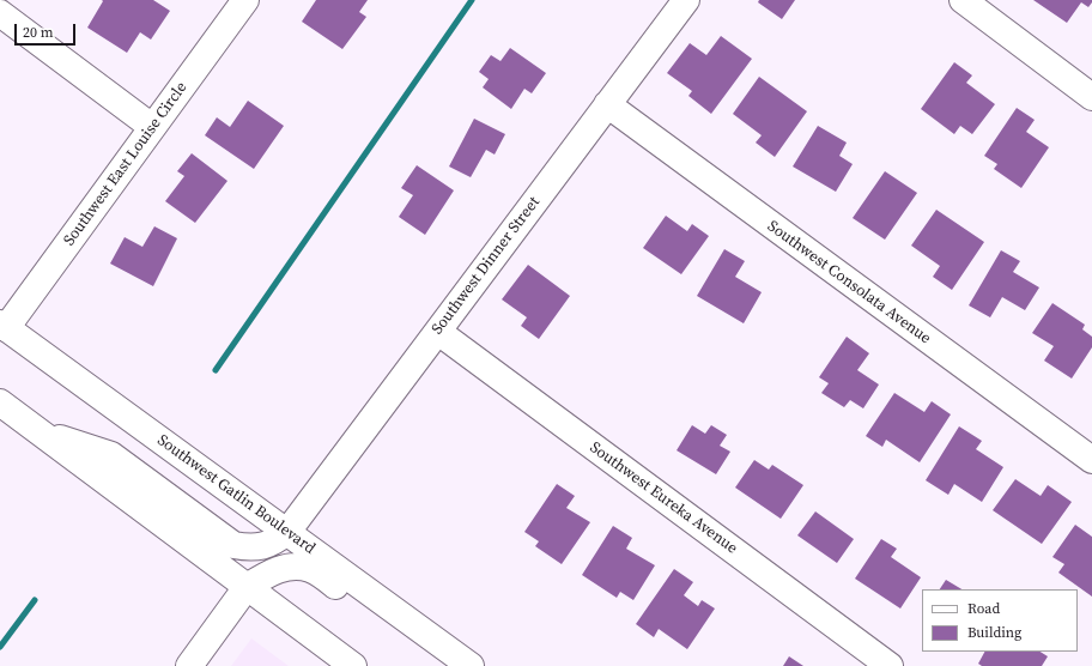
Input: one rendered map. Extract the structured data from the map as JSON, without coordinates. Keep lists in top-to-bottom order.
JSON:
{
  "streets": {
    "street": [
      "Southwest East Louise Circle",
      "Southwest Dinner Street",
      "Southwest Consolata Avenue",
      "Southwest Gatlin Boulevard",
      "Southwest Eureka Avenue"
    ]
  },
  "crossings": [
    ["Southwest East Louise Circle", "Southwest Gatlin Boulevard"],
    ["Southwest Dinner Street", "Southwest Consolata Avenue"],
    ["Southwest Dinner Street", "Southwest Gatlin Boulevard"],
    ["Southwest Dinner Street", "Southwest Eureka Avenue"]
  ],
  "legend": ["Road", "Building"],
  "scale_bar": "20 m"
}
